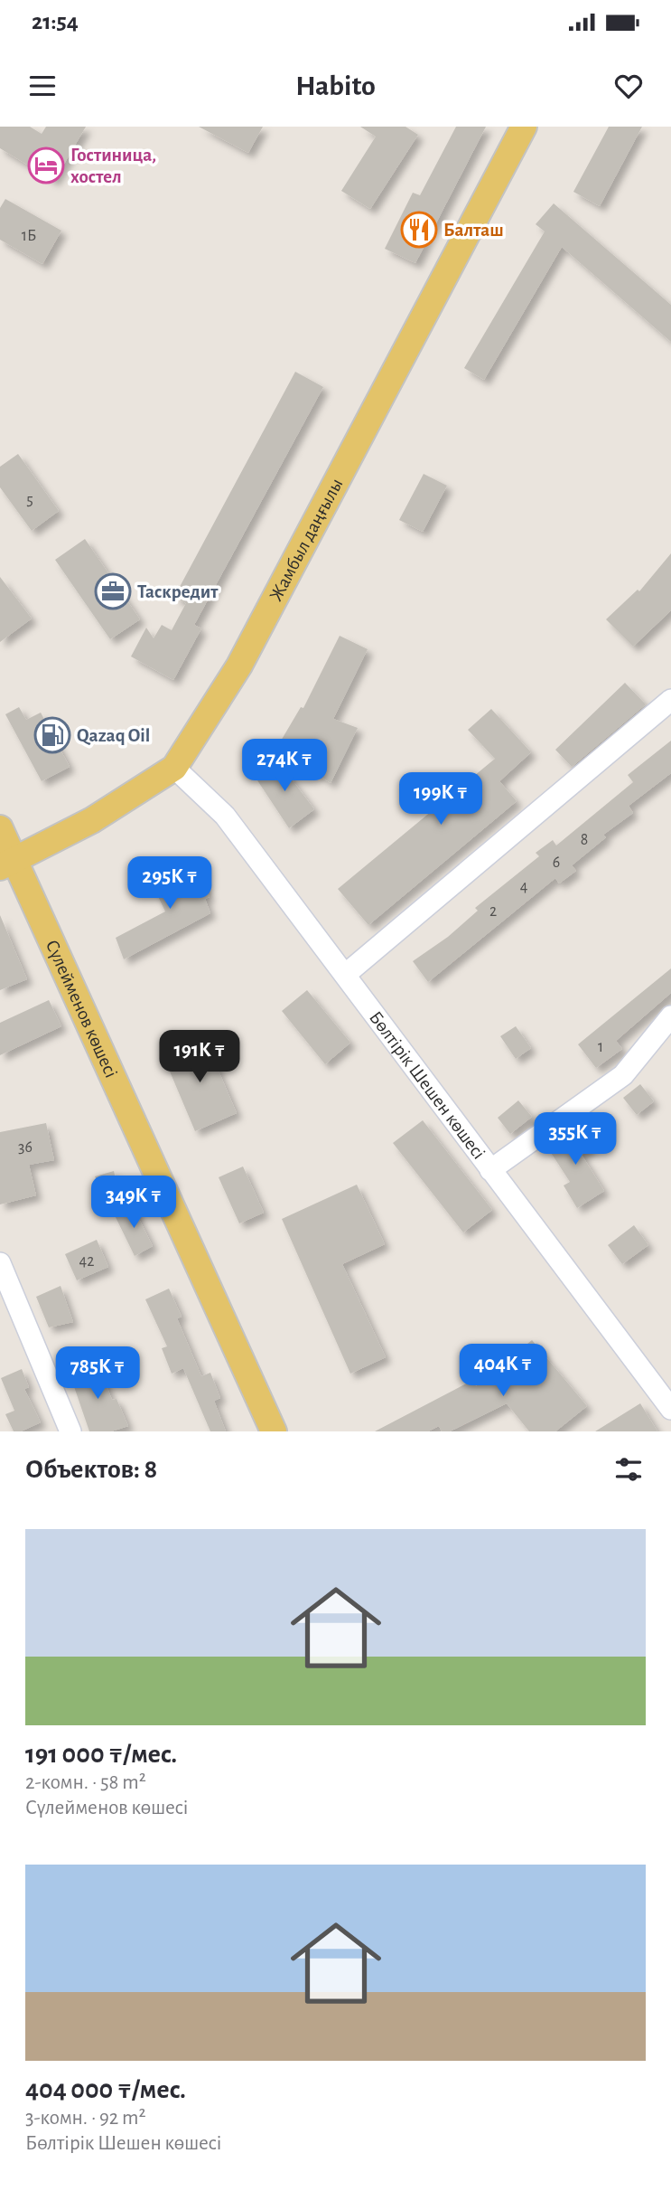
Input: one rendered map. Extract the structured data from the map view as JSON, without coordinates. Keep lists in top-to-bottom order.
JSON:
{
  "streets": {
    "main road": ["Жамбыл даңғылы", "Сүлейменов көшесі"],
    "street": ["Бөлтірік Шешен көшесі"]
  },
  "crossings": [
    ["Жамбыл даңғылы", "Сүлейменов көшесі"],
    ["Жамбыл даңғылы", "Бөлтірік Шешен көшесі"]
  ],
  "places": {
    "hotel": ["Гостиница, хостел"],
    "restaurant": ["Балташ"],
    "office": ["Таскредит"],
    "fuel station": ["Qazaq Oil"]
  },
  "house_numbers": [
    "1Б",
    "5",
    "8",
    "6",
    "4",
    "2",
    "1",
    "36",
    "42"
  ],
  "page": {
    "status": "21:54",
    "header": "Habito",
    "price": [
      "274K ₸",
      "199K ₸",
      "295K ₸",
      "191K ₸",
      "355K ₸",
      "349K ₸",
      "404K ₸",
      "785K ₸"
    ],
    "heading": "Объектов: 8",
    "list": [
      {
        "name": "191 000 ₸/мес.",
        "note": "2-комн. · 58 m² · Сүлейменов көшесі"
      },
      {
        "name": "404 000 ₸/мес.",
        "note": "3-комн. · 92 m² · Бөлтірік Шешен көшесі"
      }
    ]
  }
}
